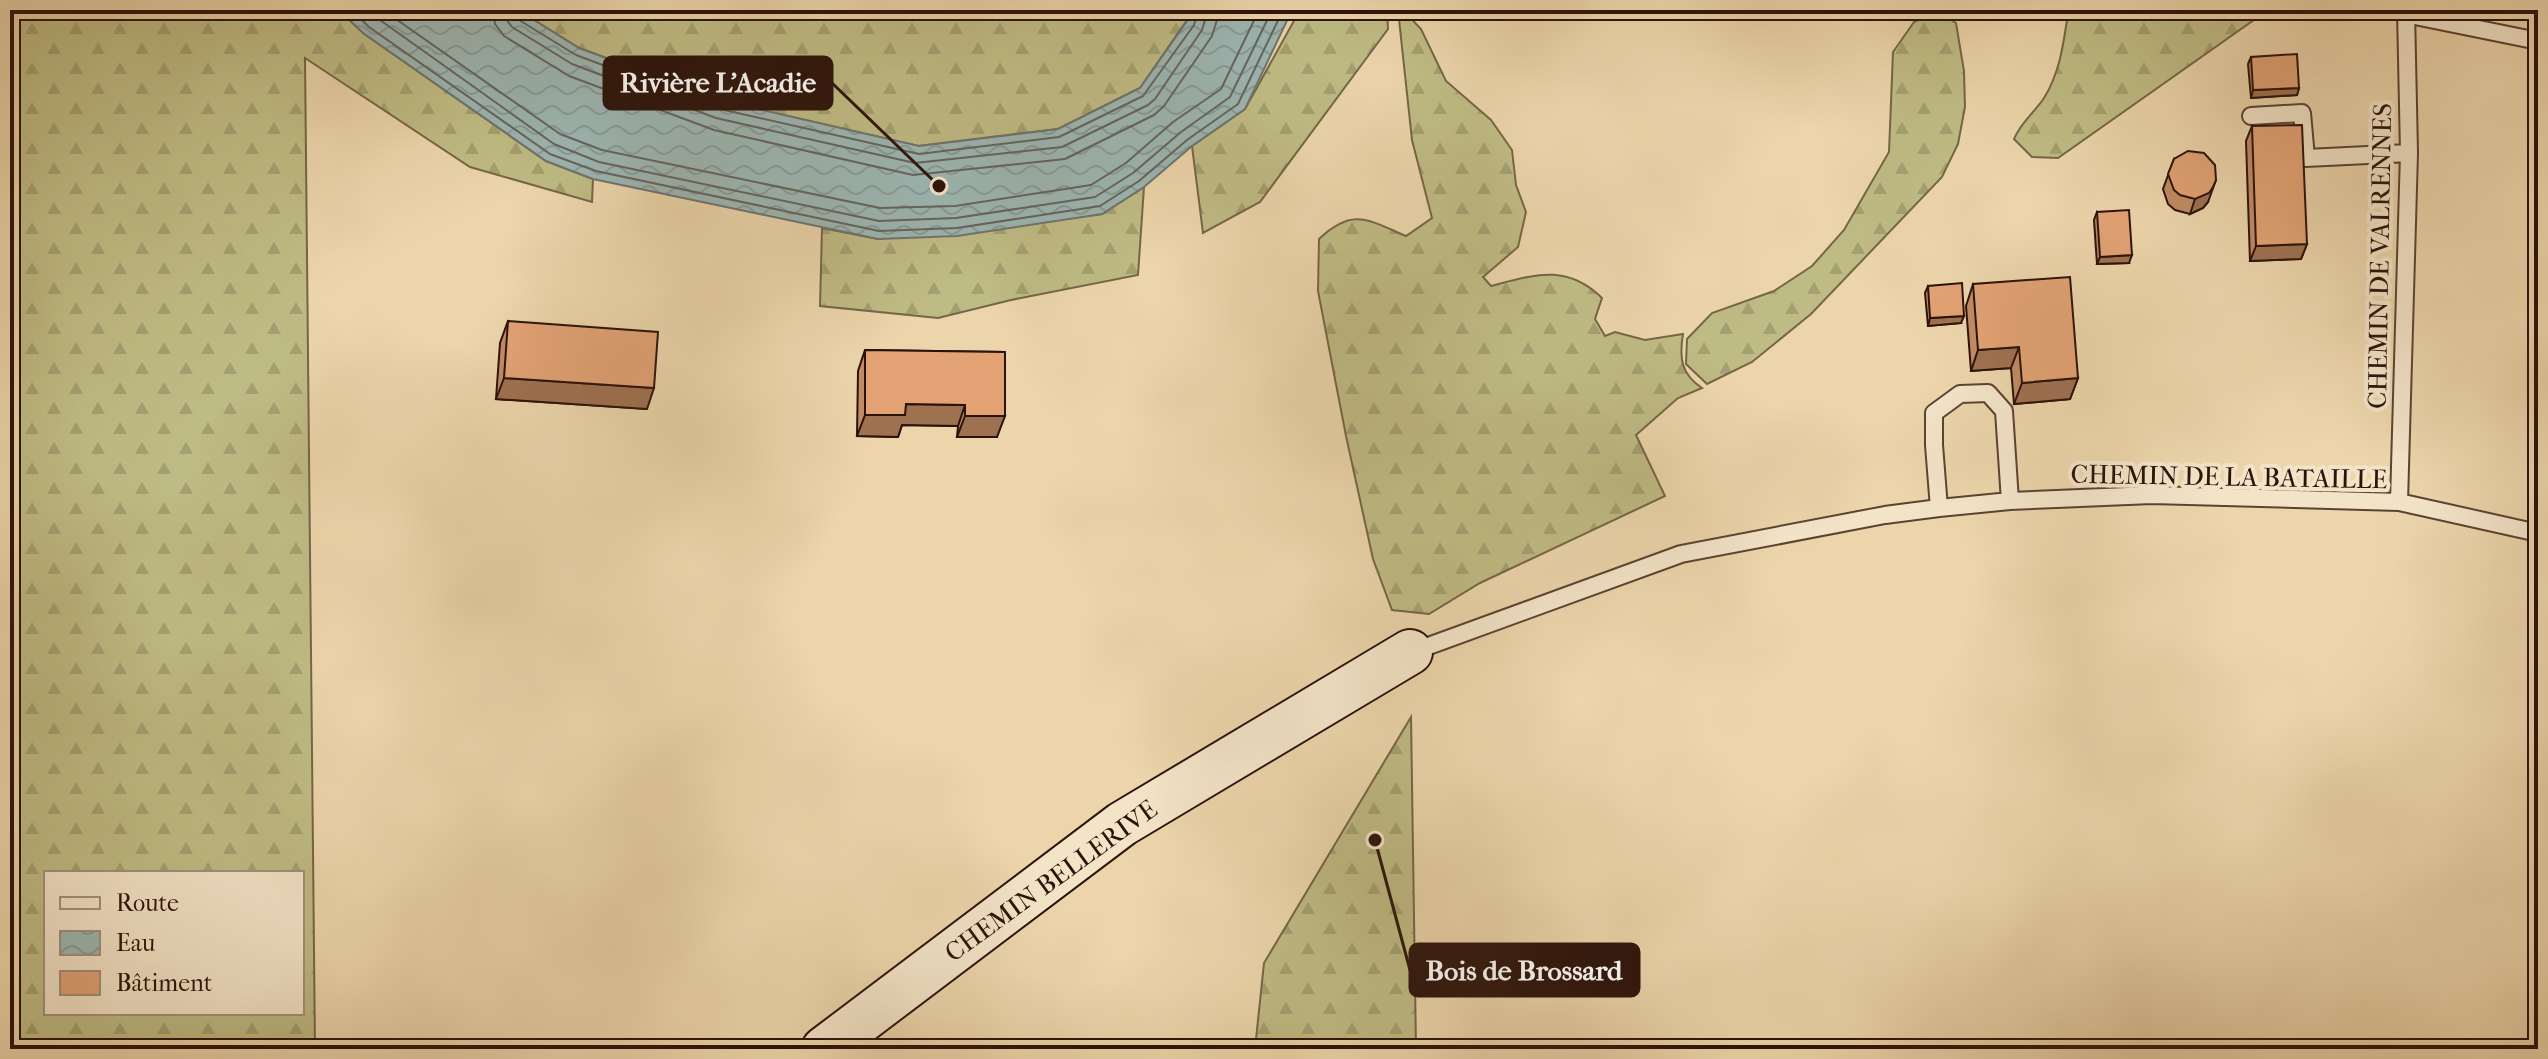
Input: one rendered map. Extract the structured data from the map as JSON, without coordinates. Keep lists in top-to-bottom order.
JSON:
{
  "streets": {
    "street": ["CHEMIN BELLERIVE"],
    "lane": ["CHEMIN DE VALRENNES", "CHEMIN DE LA BATAILLE"]
  },
  "crossings": [
    ["CHEMIN DE VALRENNES", "CHEMIN DE LA BATAILLE"],
    ["CHEMIN DE LA BATAILLE", "CHEMIN BELLERIVE"]
  ],
  "places": ["Rivière L'Acadie", "Bois de Brossard"],
  "legend": ["Route", "Eau", "Bâtiment"]
}
